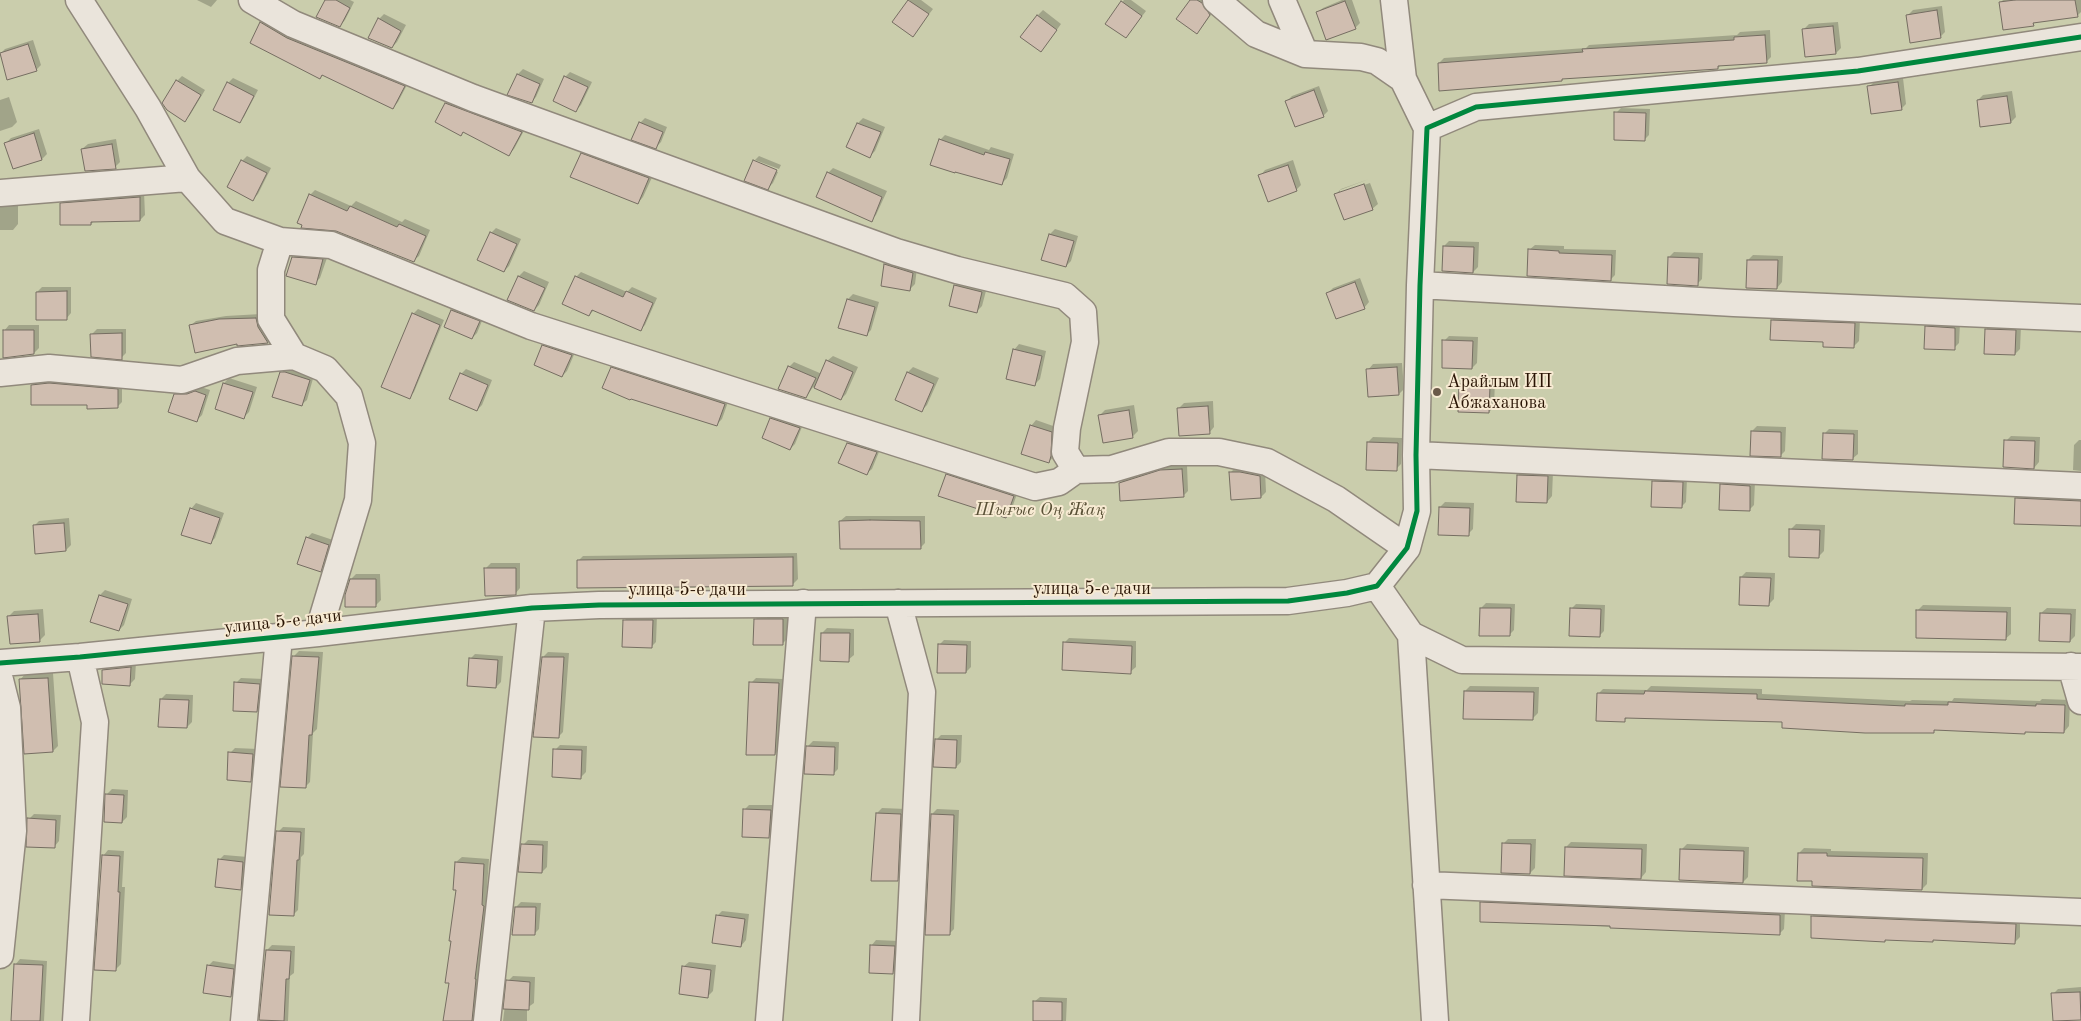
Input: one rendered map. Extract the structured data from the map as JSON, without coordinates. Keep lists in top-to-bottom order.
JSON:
{
  "streets": {
    "street": ["улица 5-е дачи"]
  },
  "parks": ["Шығыс Оң Жақ"],
  "places": ["Арайлым ИП Абжаханова"]
}
